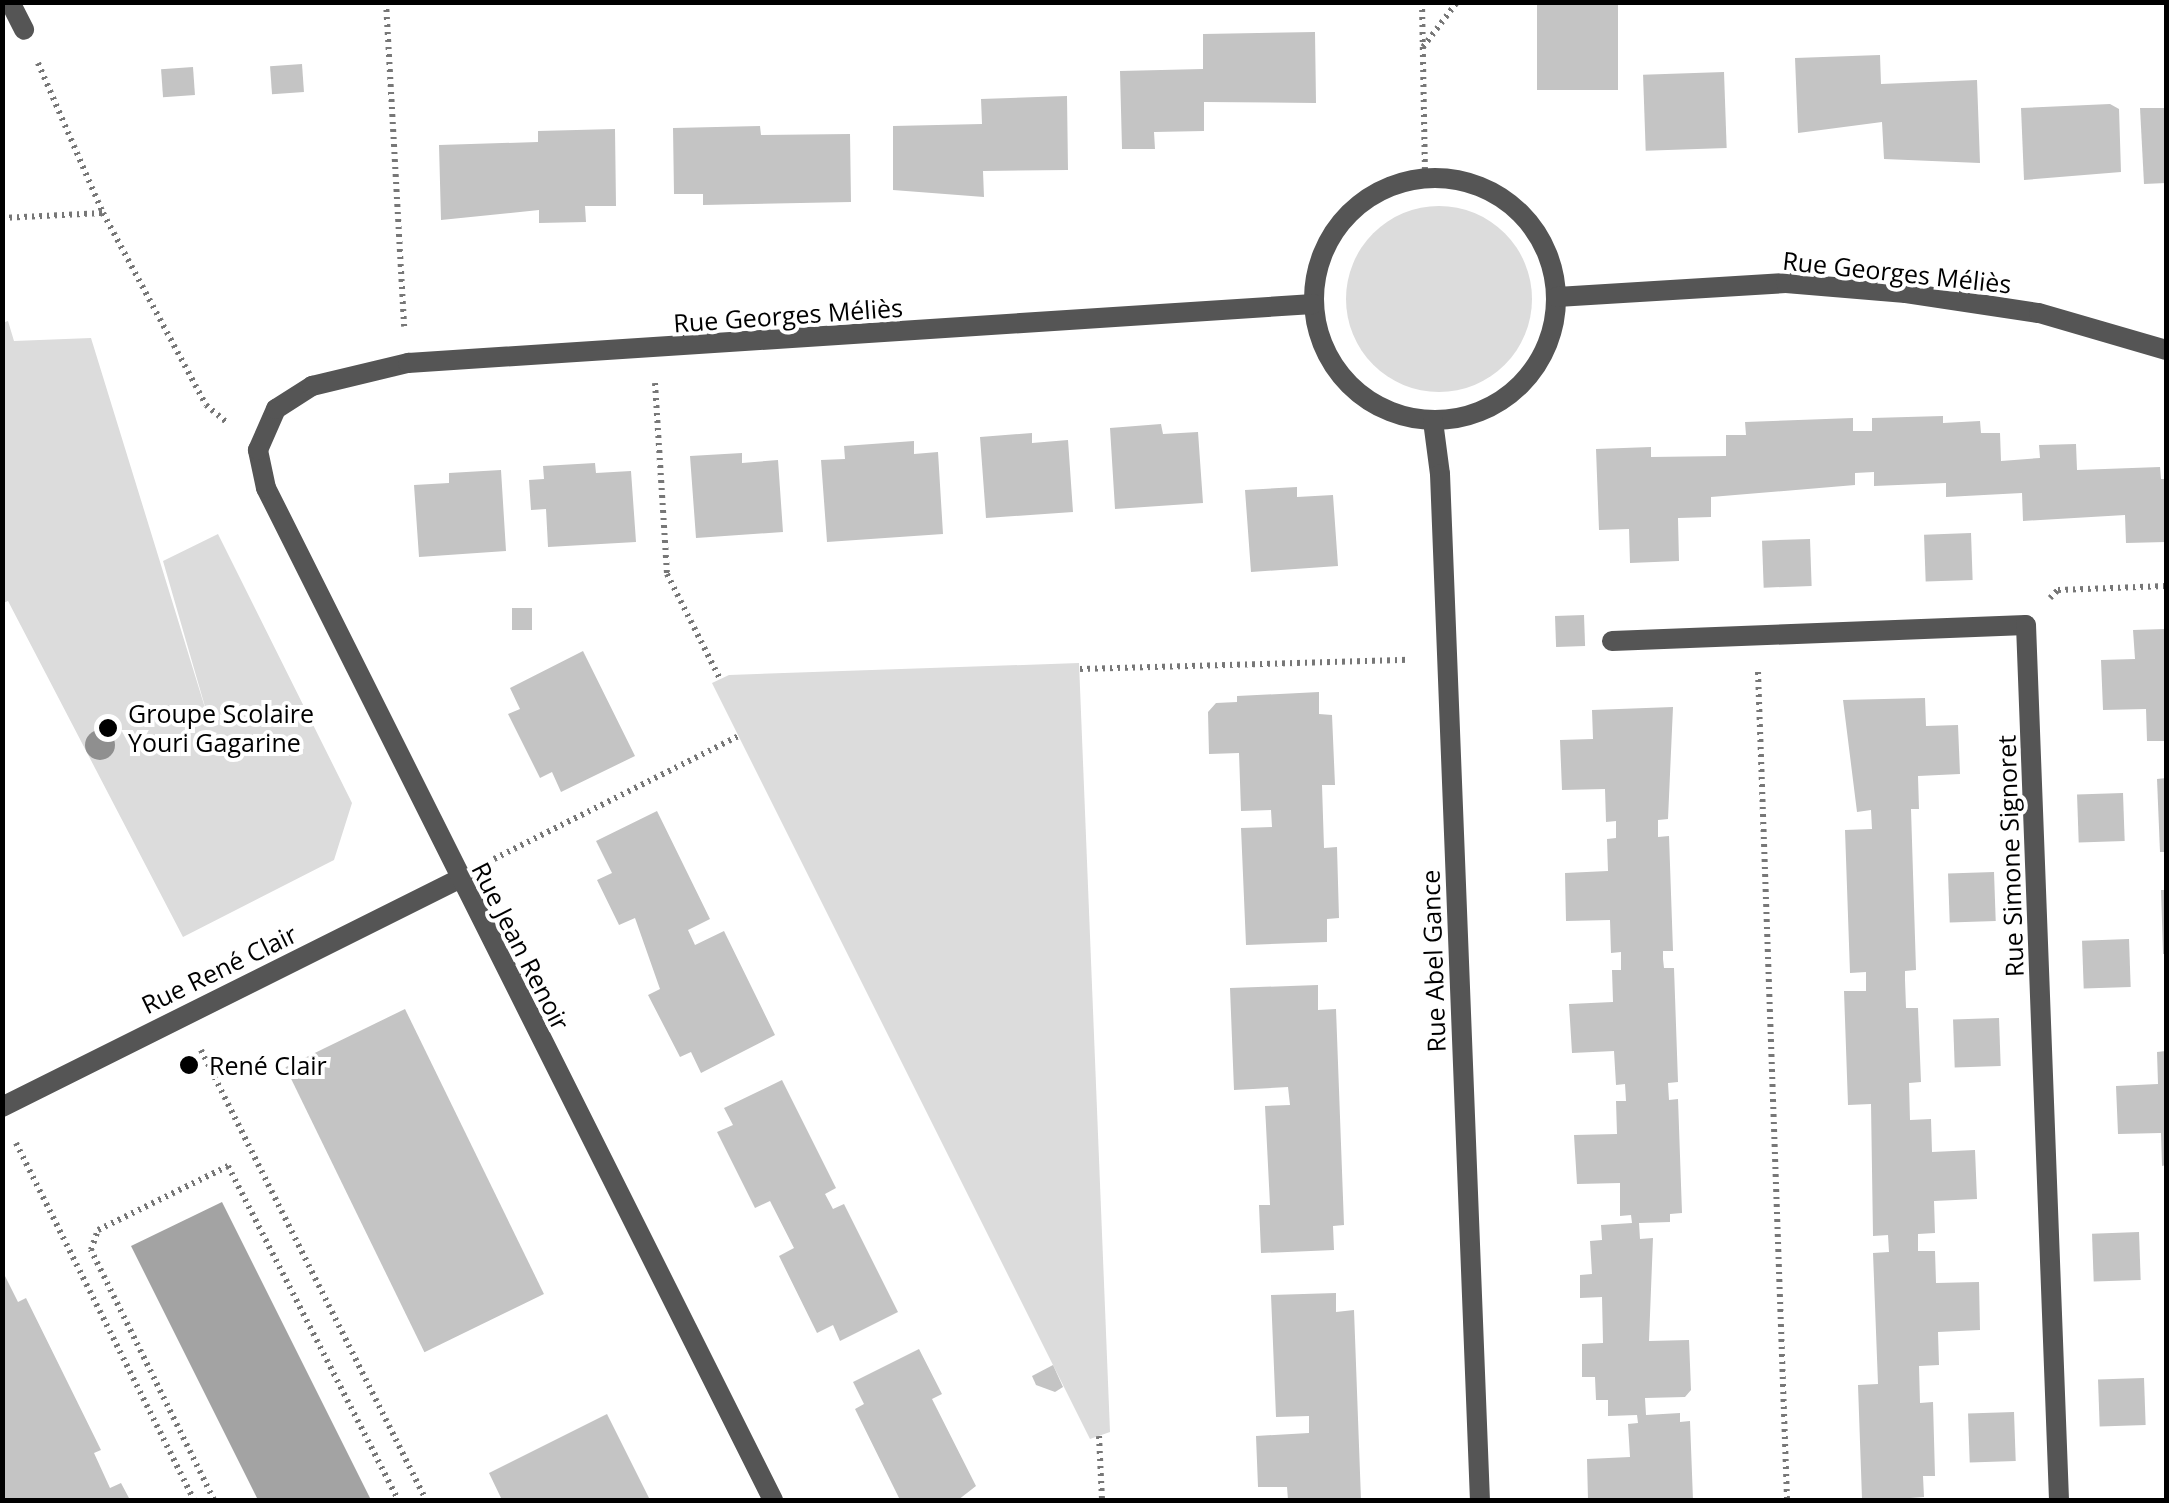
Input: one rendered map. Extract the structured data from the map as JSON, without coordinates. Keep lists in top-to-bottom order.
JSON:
{
  "streets": {
    "street": [
      "Rue Georges Méliès",
      "Rue Simone Signoret",
      "Rue Jean Renoir",
      "Rue Abel Gance",
      "Rue René Clair"
    ]
  },
  "crossings": [
    ["Rue Georges Méliès", "Rue Jean Renoir"],
    ["Rue Georges Méliès", "Rue Abel Gance"],
    ["Rue Jean Renoir", "Rue René Clair"]
  ],
  "places": ["Groupe Scolaire Youri Gagarine", "René Clair"]
}
